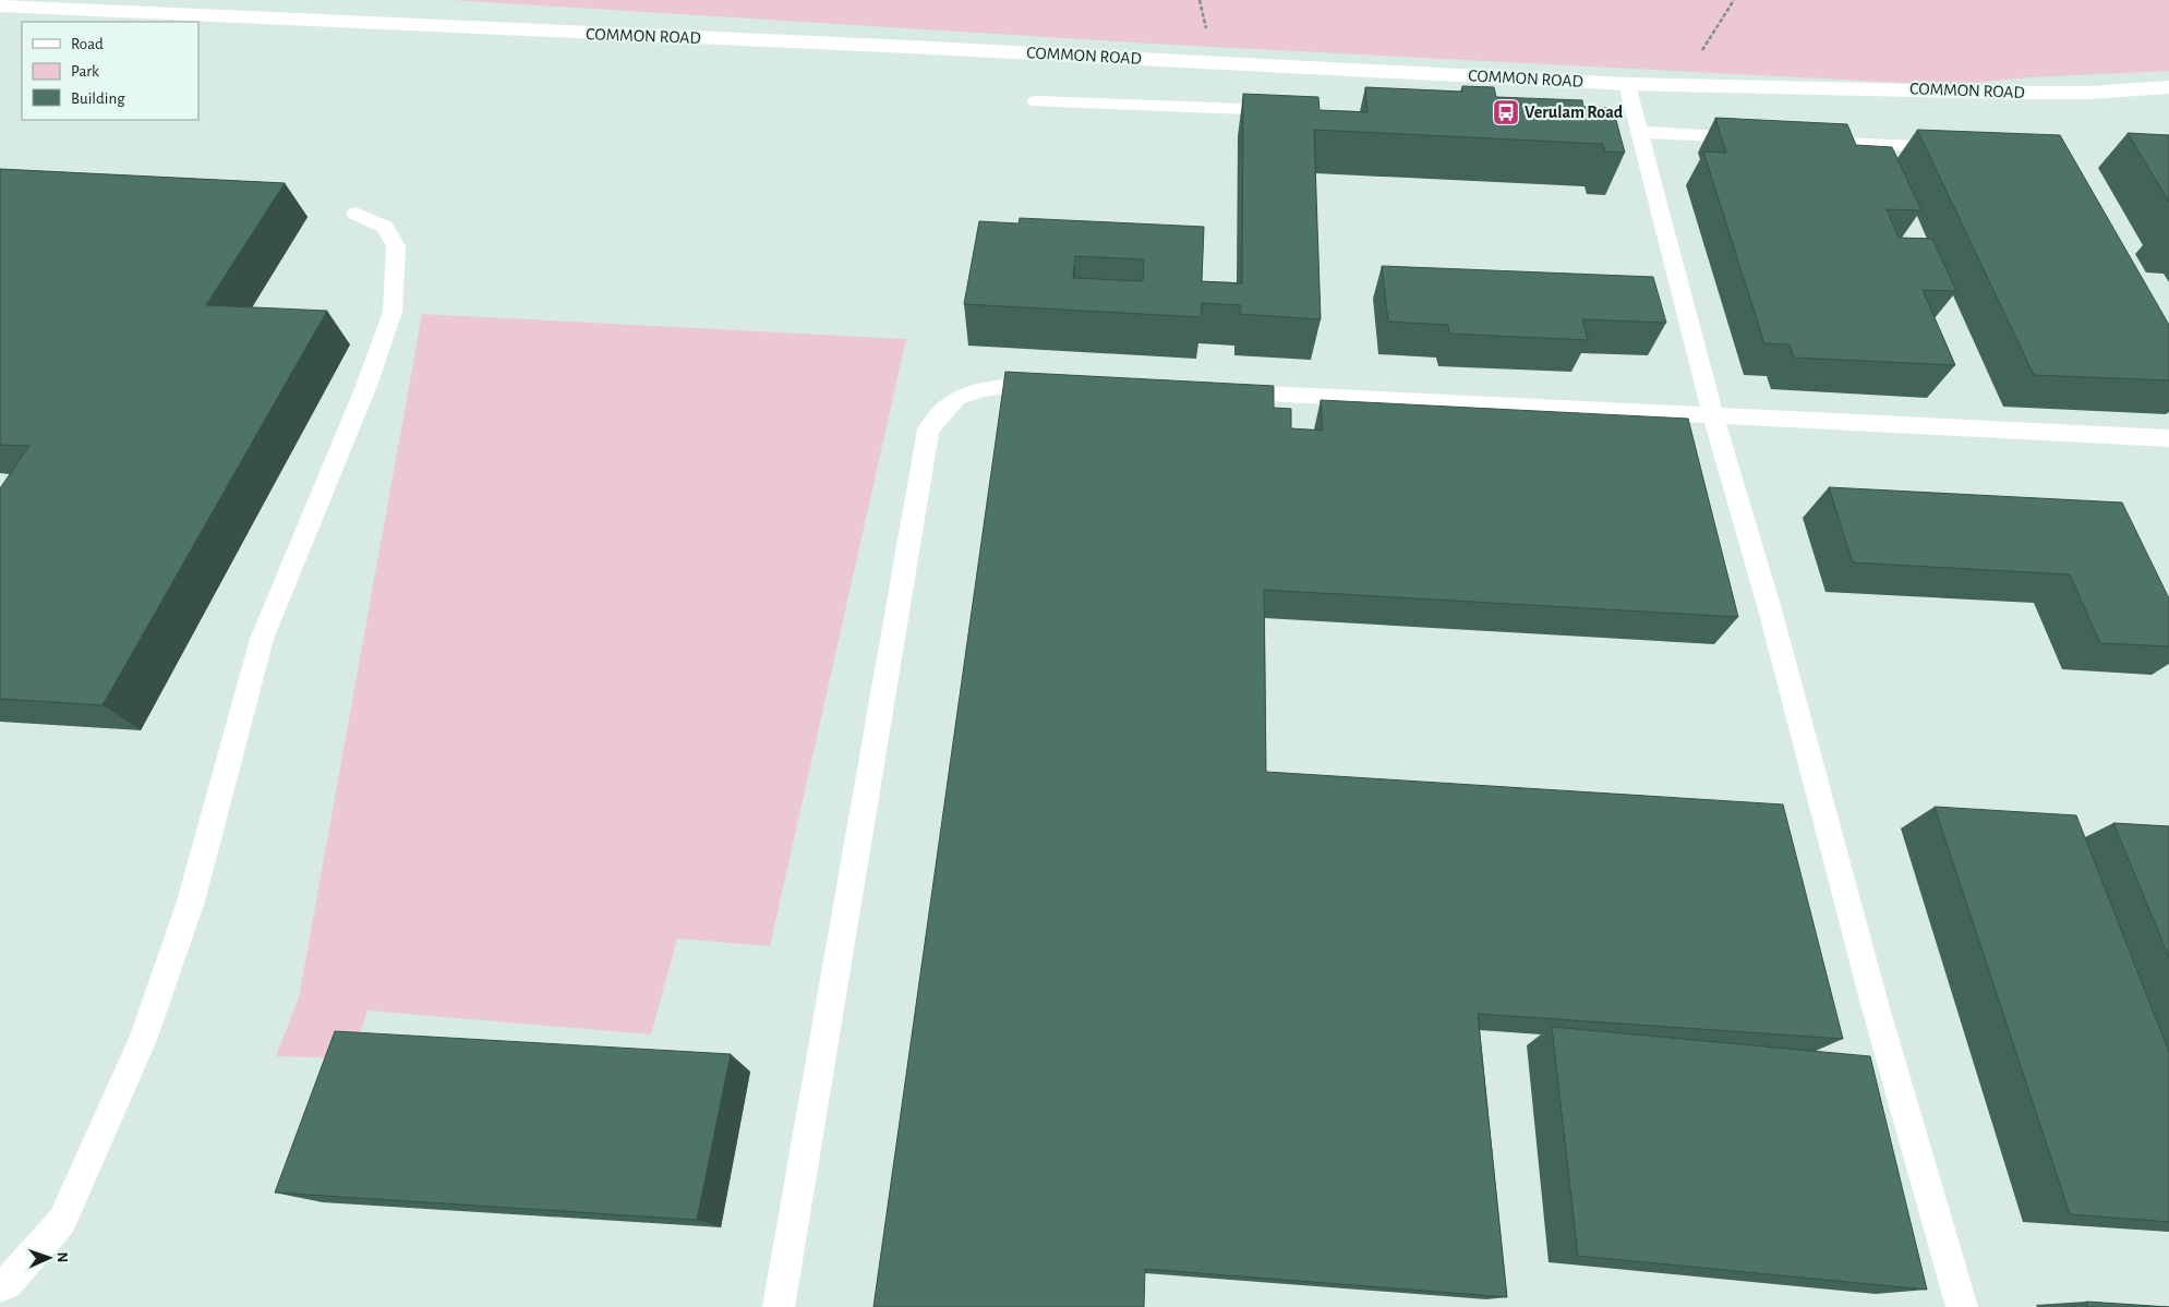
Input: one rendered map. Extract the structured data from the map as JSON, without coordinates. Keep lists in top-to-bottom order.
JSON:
{
  "streets": {
    "street": ["COMMON ROAD"]
  },
  "places": {
    "bus stop": ["Verulam Road"]
  },
  "legend": ["Road", "Park", "Building"],
  "north": "right"
}
